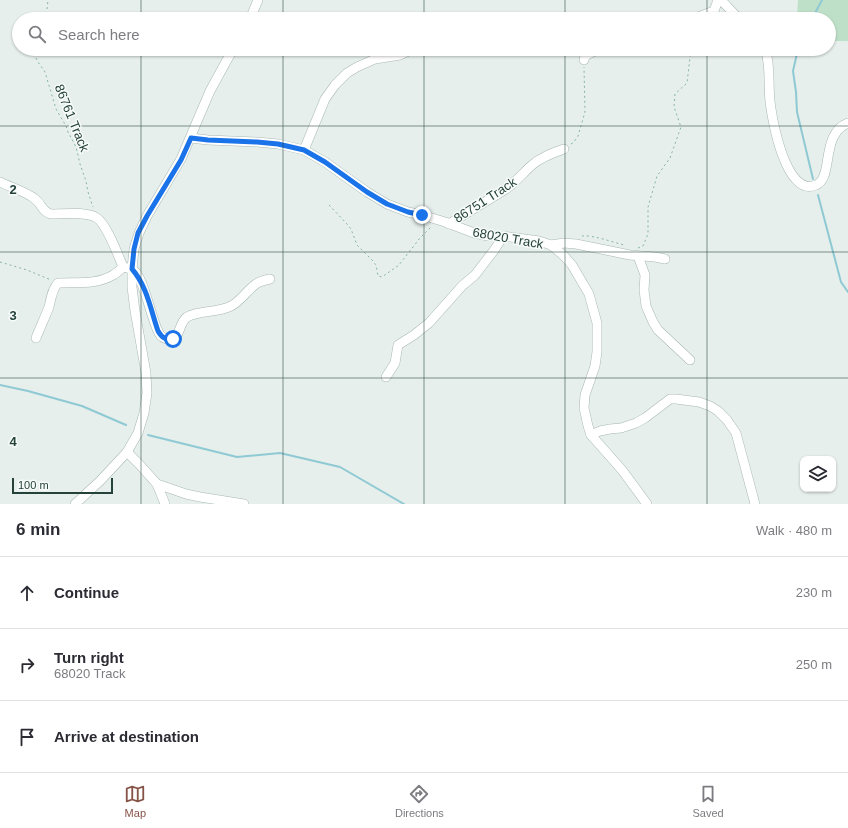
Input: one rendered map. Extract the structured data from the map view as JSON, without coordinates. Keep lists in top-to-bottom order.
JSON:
{
  "streets": {
    "street": ["86751 Track", "68020 Track"],
    "path": ["86761 Track"]
  },
  "crossings": [
    ["86751 Track", "68020 Track"]
  ],
  "scale_bar": "100 m",
  "page": {
    "search": "Search here",
    "scale": "100 m",
    "heading": ["6 min", "Walk · 480 m"],
    "list": [
      ["Continue", "230 m"],
      ["Turn right", "68020 Track", "250 m"],
      "Arrive at destination"
    ],
    "nav": ["Map", "Directions", "Saved"]
  },
  "grid": {
    "rows": ["2", "3", "4"]
  }
}
